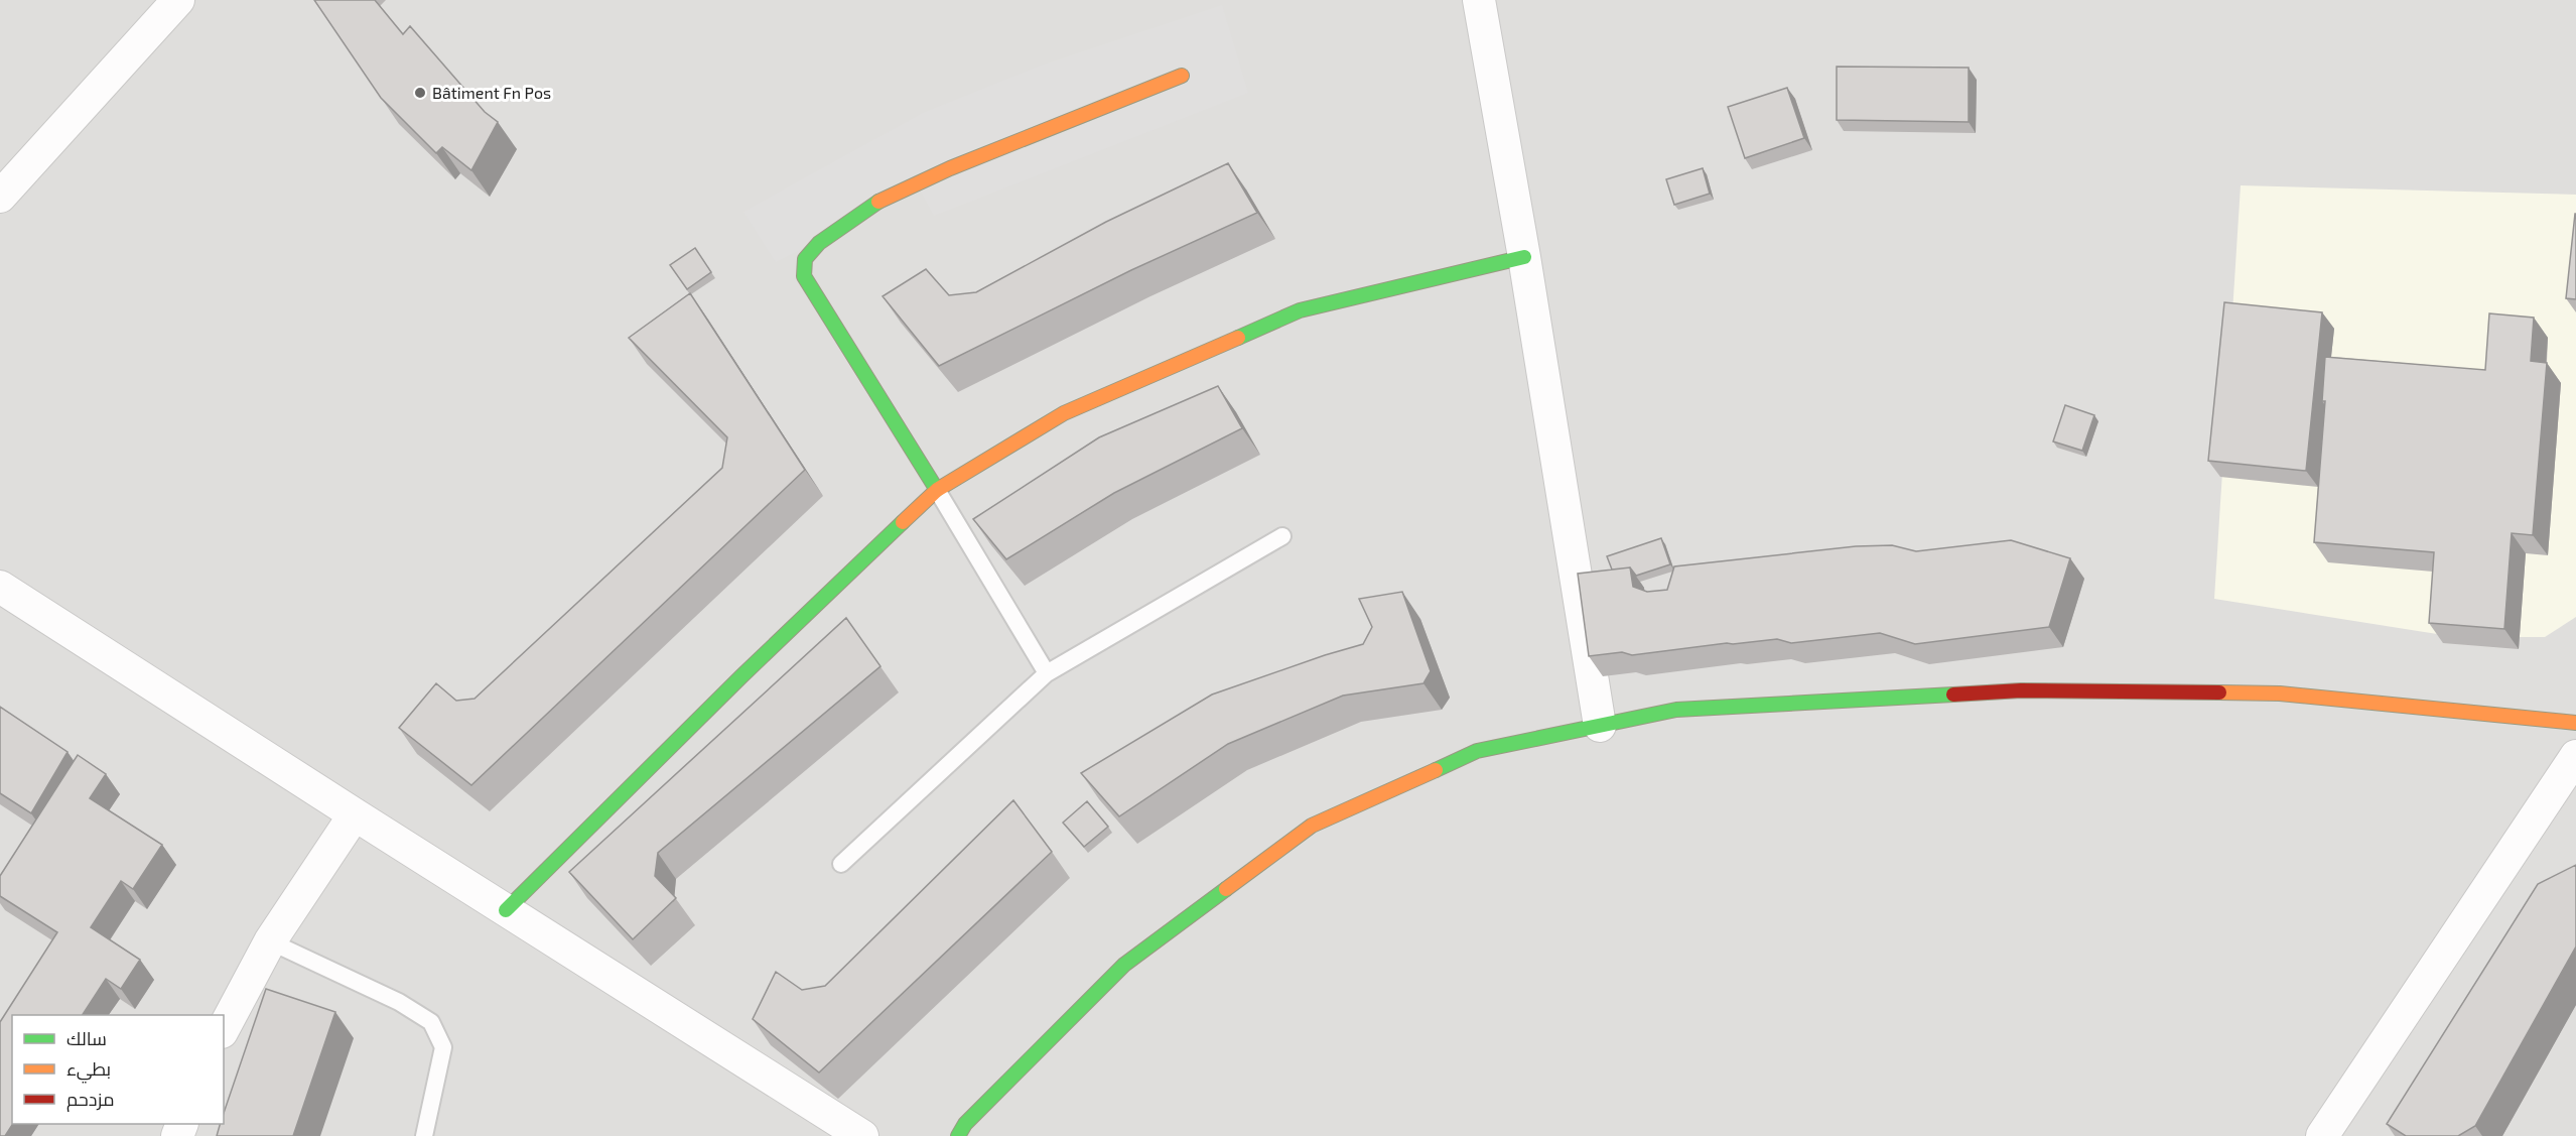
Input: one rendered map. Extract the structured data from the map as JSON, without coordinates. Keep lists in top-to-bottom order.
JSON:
{
  "places": ["Bâtiment Fn Pos"],
  "legend": ["سالك", "بطيء", "مزدحم"]
}
